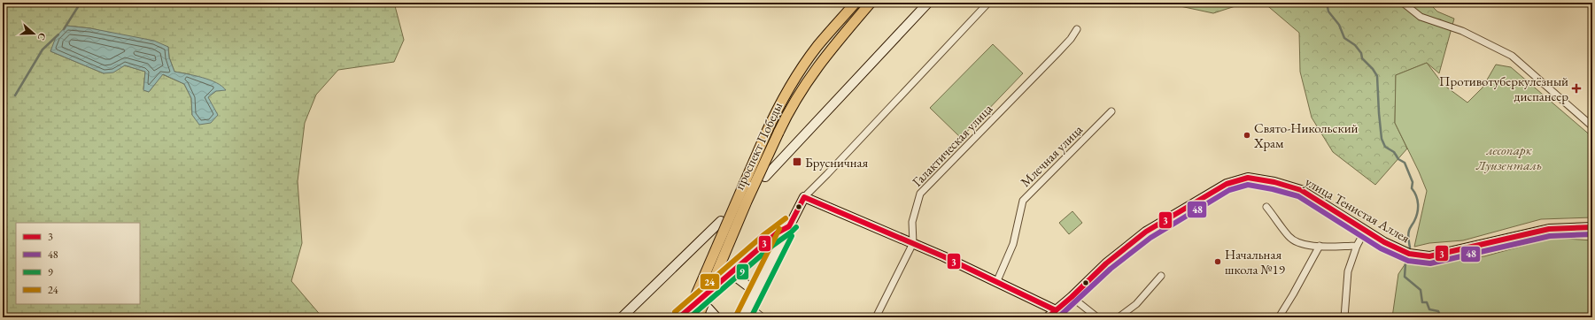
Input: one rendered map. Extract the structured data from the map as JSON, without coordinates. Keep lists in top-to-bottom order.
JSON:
{
  "streets": {
    "main road": ["проспект Победы"],
    "street": ["Галактическая улица", "Млечная улица", "улица Тенистая Аллея"]
  },
  "parks": ["лесопарк Луизенталь"],
  "places": {
    "health": ["Противотуберкулёзный диспансер"],
    "other": ["Свято-Никольский Храм", "Начальная школа №19"],
    "transit": ["Брусничная"]
  },
  "lines": [
    "transit line 3",
    "transit line 48",
    "transit line 24",
    "transit line 9"
  ],
  "legend": [
    "3",
    "48",
    "9",
    "24"
  ],
  "north": "right"
}
